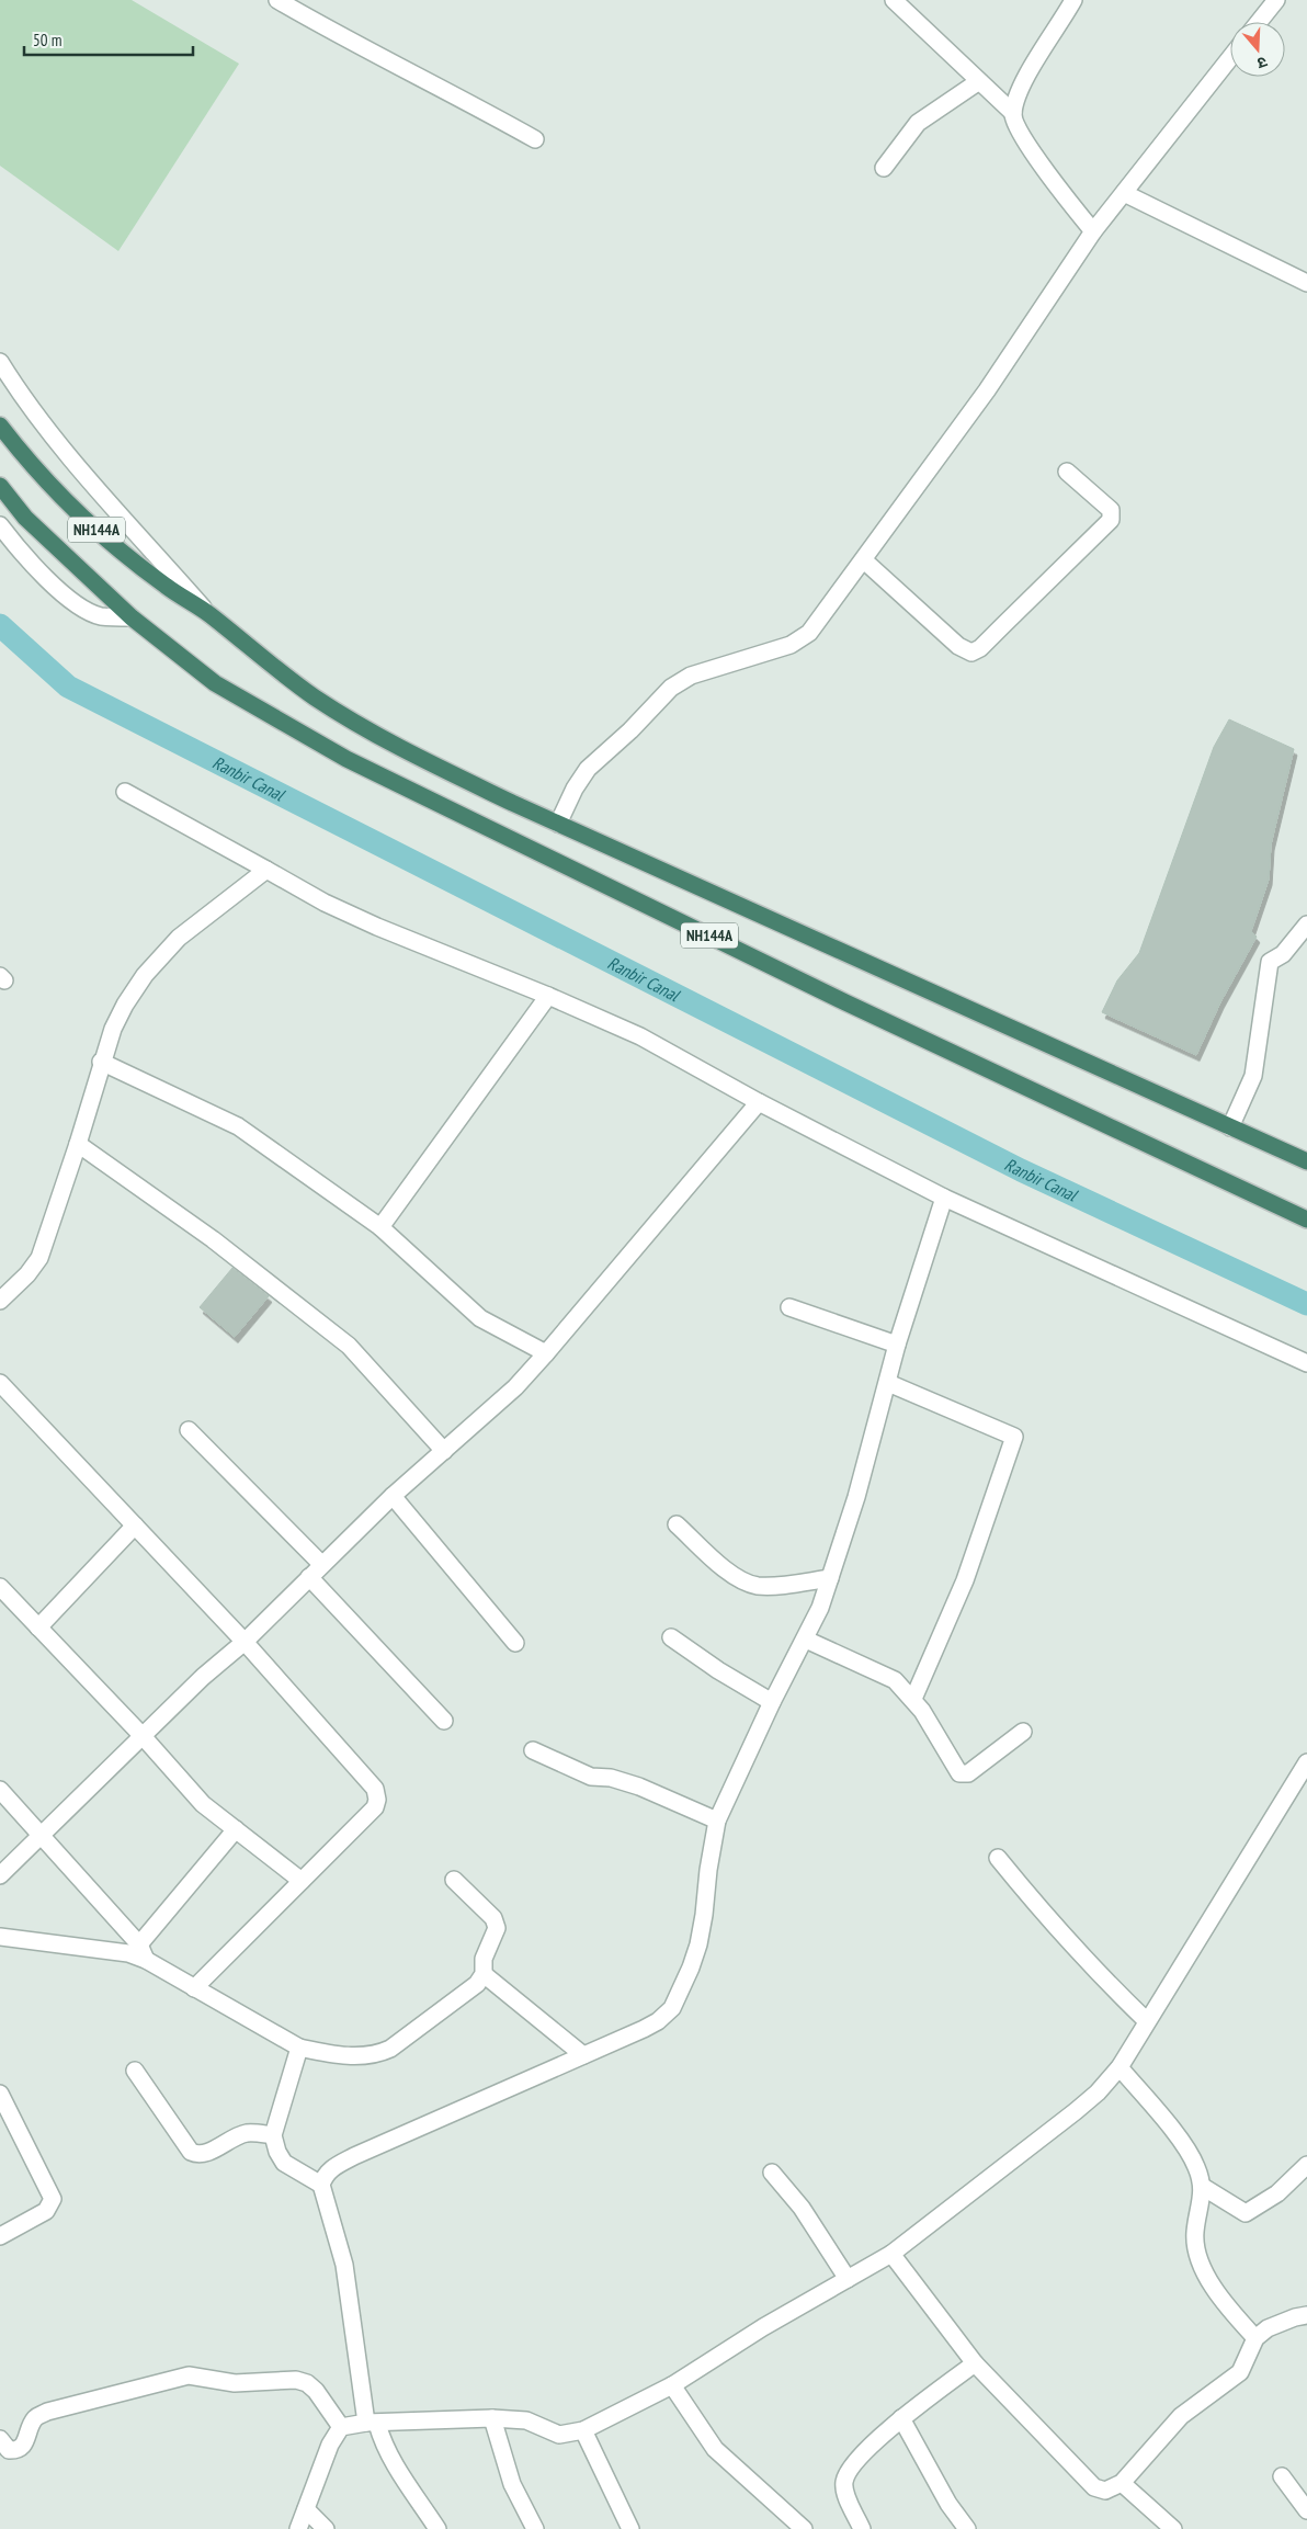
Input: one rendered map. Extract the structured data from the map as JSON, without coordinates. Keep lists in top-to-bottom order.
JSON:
{
  "streets": {
    "highway": ["NH144A"]
  },
  "water": ["Ranbir Canal"],
  "scale_bar": "50 m",
  "north": "bottom"
}
